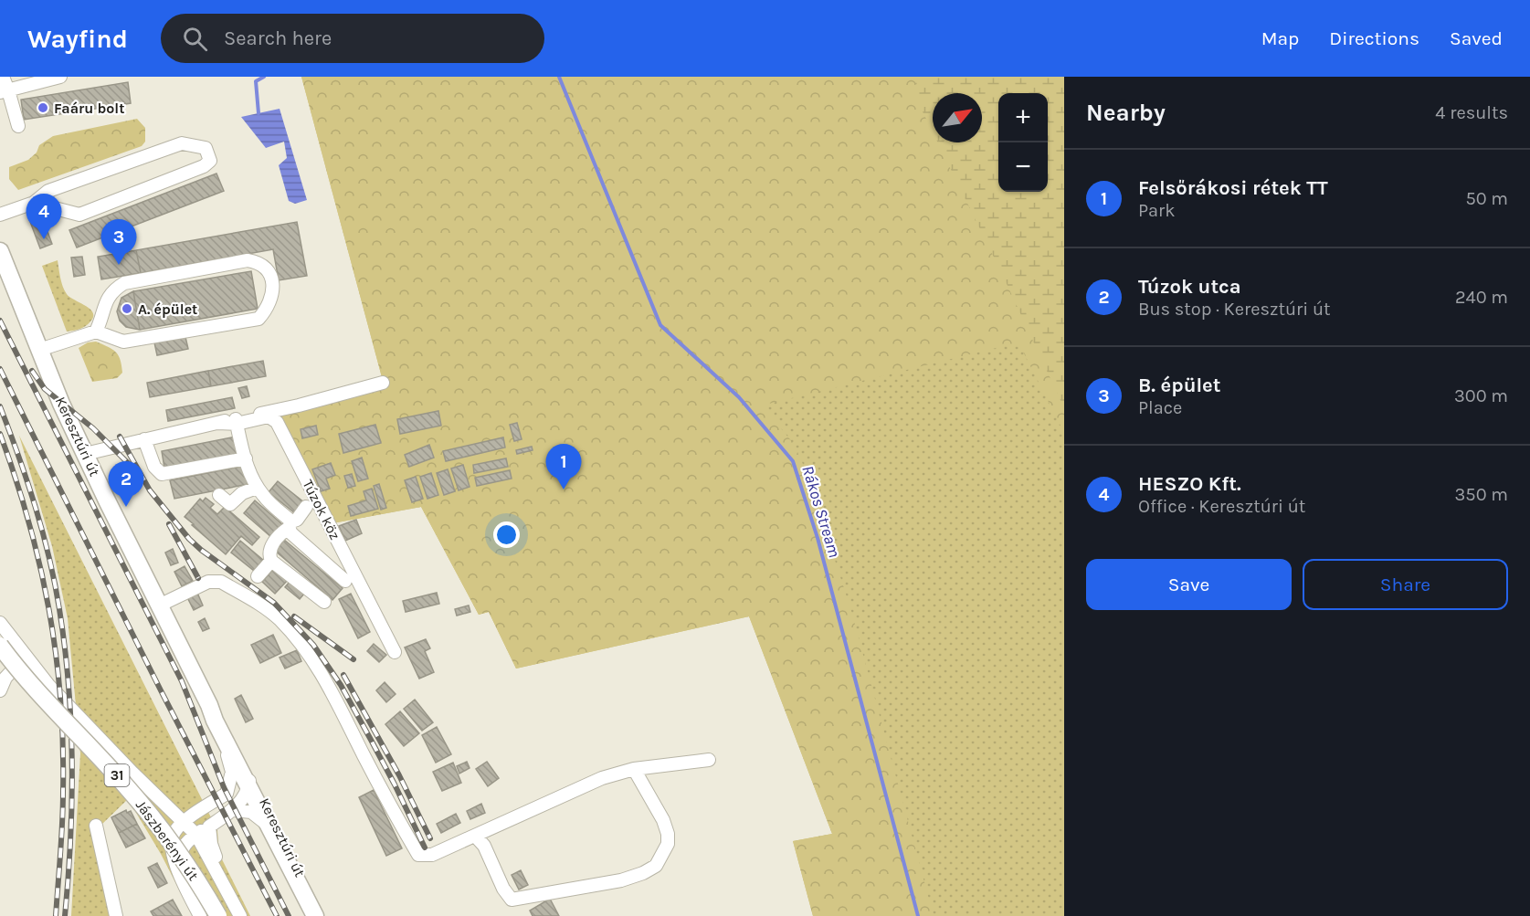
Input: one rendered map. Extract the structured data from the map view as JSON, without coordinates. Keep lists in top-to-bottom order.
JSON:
{
  "streets": {
    "main road": ["Keresztúri út", "31", "Jászberényi út"],
    "street": ["Túzok köz"]
  },
  "water": ["Rákos Stream"],
  "places": ["Faáru bolt", "A. épület"],
  "north": "top right",
  "page": {
    "header": "Wayfind",
    "search": "Search here",
    "nav": ["Map", "Directions", "Saved"],
    "heading": ["Nearby", "4 results"],
    "map_buttons": ["+", "−"],
    "list": [
      {
        "mark": "1",
        "name": "Felsőrákosi rétek TT",
        "note": "Park",
        "value": "50 m"
      },
      {
        "mark": "2",
        "name": "Túzok utca",
        "note": "Bus stop · Keresztúri út",
        "value": "240 m"
      },
      {
        "mark": "3",
        "name": "B. épület",
        "note": "Place",
        "value": "300 m"
      },
      {
        "mark": "4",
        "name": "HESZO Kft.",
        "note": "Office · Keresztúri út",
        "value": "350 m"
      }
    ],
    "pins": [
      "4",
      "3",
      "1",
      "2"
    ],
    "buttons": ["Save", "Share"]
  }
}
